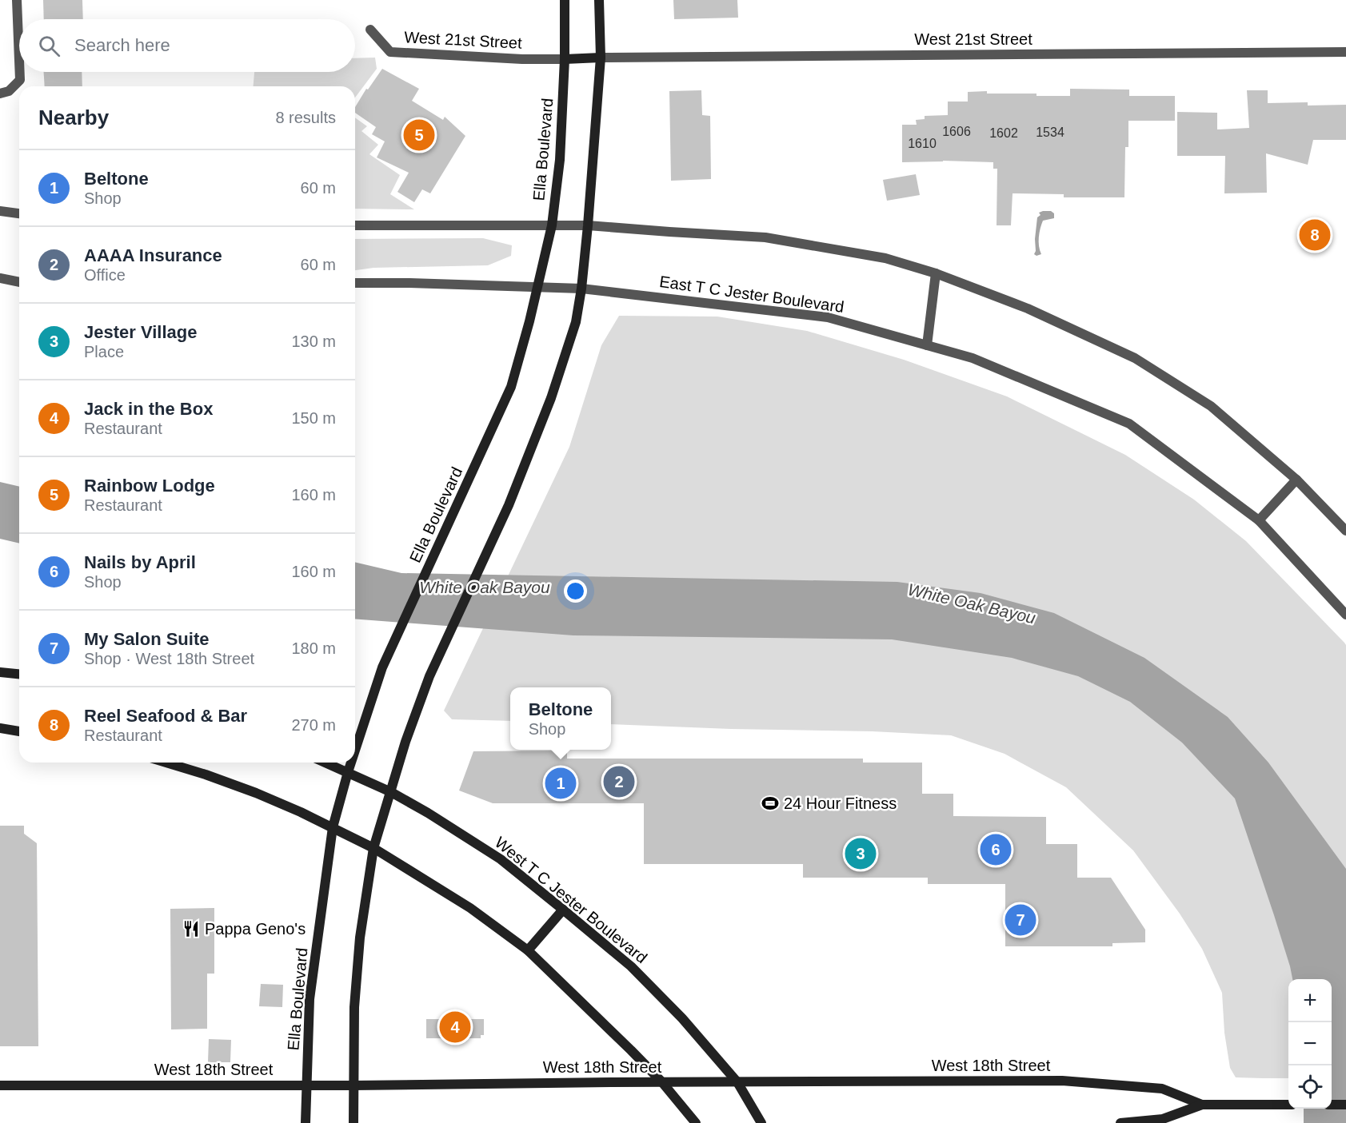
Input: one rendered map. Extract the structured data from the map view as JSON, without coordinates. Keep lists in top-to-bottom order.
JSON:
{
  "streets": {
    "main road": ["Ella Boulevard", "West T C Jester Boulevard", "West 18th Street"],
    "street": ["West 21st Street", "East T C Jester Boulevard"]
  },
  "crossings": [
    ["West 21st Street", "Ella Boulevard"],
    ["Ella Boulevard", "East T C Jester Boulevard"],
    ["Ella Boulevard", "West T C Jester Boulevard"],
    ["Ella Boulevard", "West 18th Street"],
    ["West T C Jester Boulevard", "West 18th Street"]
  ],
  "water": ["White Oak Bayou"],
  "places": {
    "sports": ["24 Hour Fitness"],
    "restaurant": ["Pappa Geno's"]
  },
  "house_numbers": [
    "1606",
    "1534",
    "1602",
    "1610"
  ],
  "page": {
    "search": "Search here",
    "heading": ["Nearby", "8 results"],
    "pins": [
      "5",
      "8",
      "2",
      "1",
      "6",
      "3",
      "7",
      "4"
    ],
    "list": [
      {
        "mark": "1",
        "name": "Beltone",
        "note": "Shop",
        "value": "60 m"
      },
      {
        "mark": "2",
        "name": "AAAA Insurance",
        "note": "Office",
        "value": "60 m"
      },
      {
        "mark": "3",
        "name": "Jester Village",
        "note": "Place",
        "value": "130 m"
      },
      {
        "mark": "4",
        "name": "Jack in the Box",
        "note": "Restaurant",
        "value": "150 m"
      },
      {
        "mark": "5",
        "name": "Rainbow Lodge",
        "note": "Restaurant",
        "value": "160 m"
      },
      {
        "mark": "6",
        "name": "Nails by April",
        "note": "Shop",
        "value": "160 m"
      },
      {
        "mark": "7",
        "name": "My Salon Suite",
        "note": "Shop · West 18th Street",
        "value": "180 m"
      },
      {
        "mark": "8",
        "name": "Reel Seafood & Bar",
        "note": "Restaurant",
        "value": "270 m"
      }
    ],
    "popup": ["Beltone", "Shop"],
    "map_buttons": ["+", "−"]
  }
}
